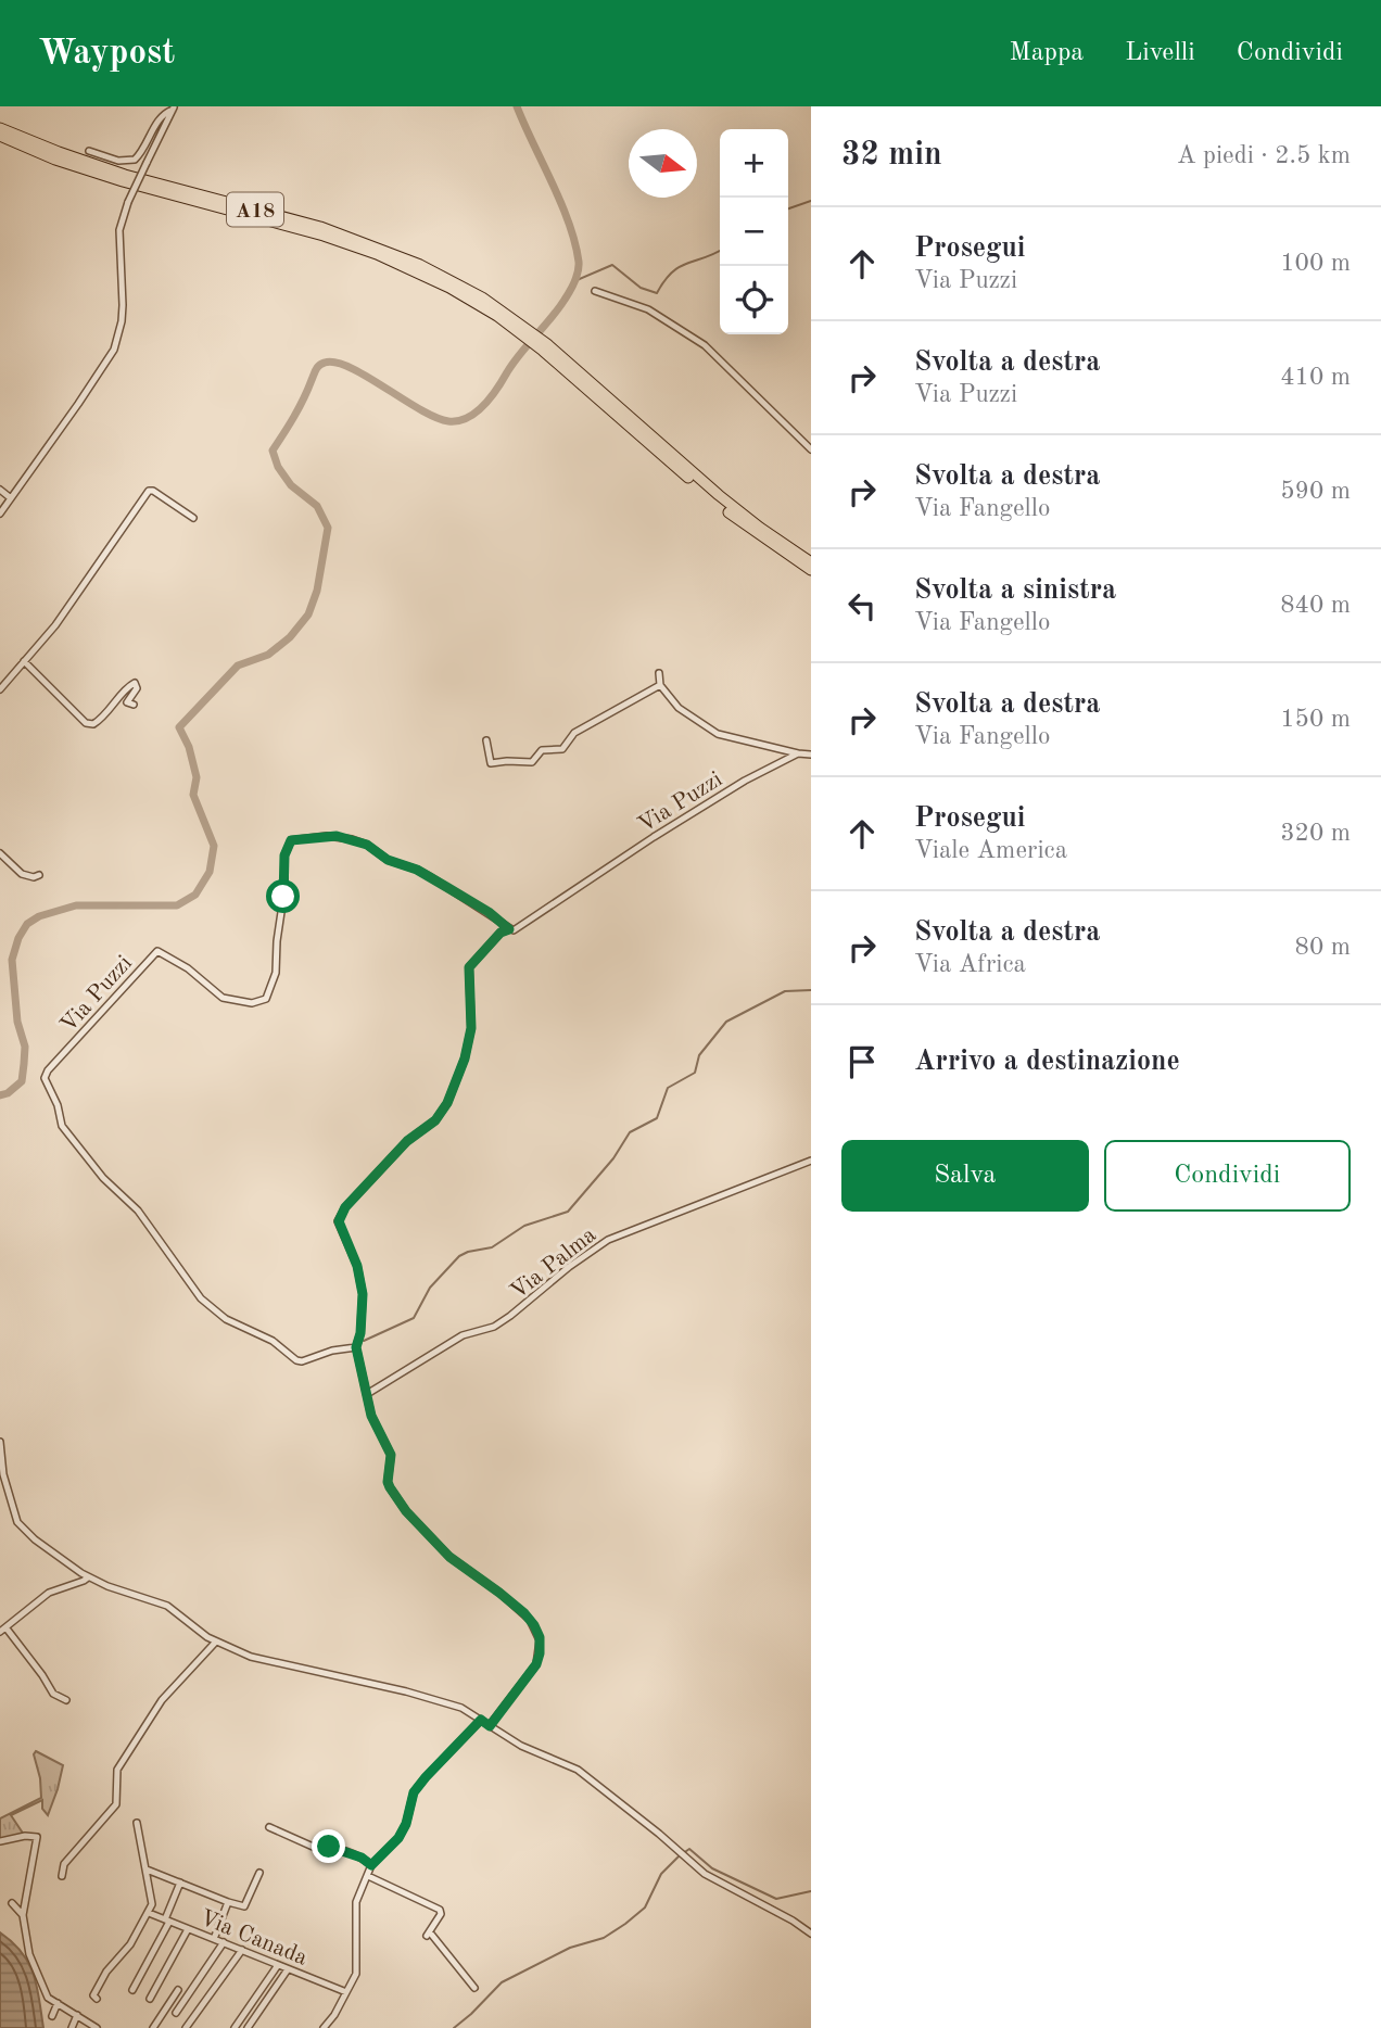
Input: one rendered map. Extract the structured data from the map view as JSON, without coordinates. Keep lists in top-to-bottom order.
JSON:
{
  "streets": {
    "highway": ["A18"],
    "street": ["Via Puzzi", "Via Palma", "Via Canada"]
  },
  "north": "right",
  "page": {
    "header": "Waypost",
    "nav": ["Mappa", "Livelli", "Condividi"],
    "heading": ["32 min", "A piedi · 2.5 km"],
    "map_buttons": ["+", "−"],
    "list": [
      ["Prosegui", "Via Puzzi", "100 m"],
      ["Svolta a destra", "Via Puzzi", "410 m"],
      ["Svolta a destra", "Via Fangello", "590 m"],
      ["Svolta a sinistra", "Via Fangello", "840 m"],
      ["Svolta a destra", "Via Fangello", "150 m"],
      ["Prosegui", "Viale America", "320 m"],
      ["Svolta a destra", "Via Africa", "80 m"],
      "Arrivo a destinazione"
    ],
    "buttons": ["Salva", "Condividi"]
  }
}
